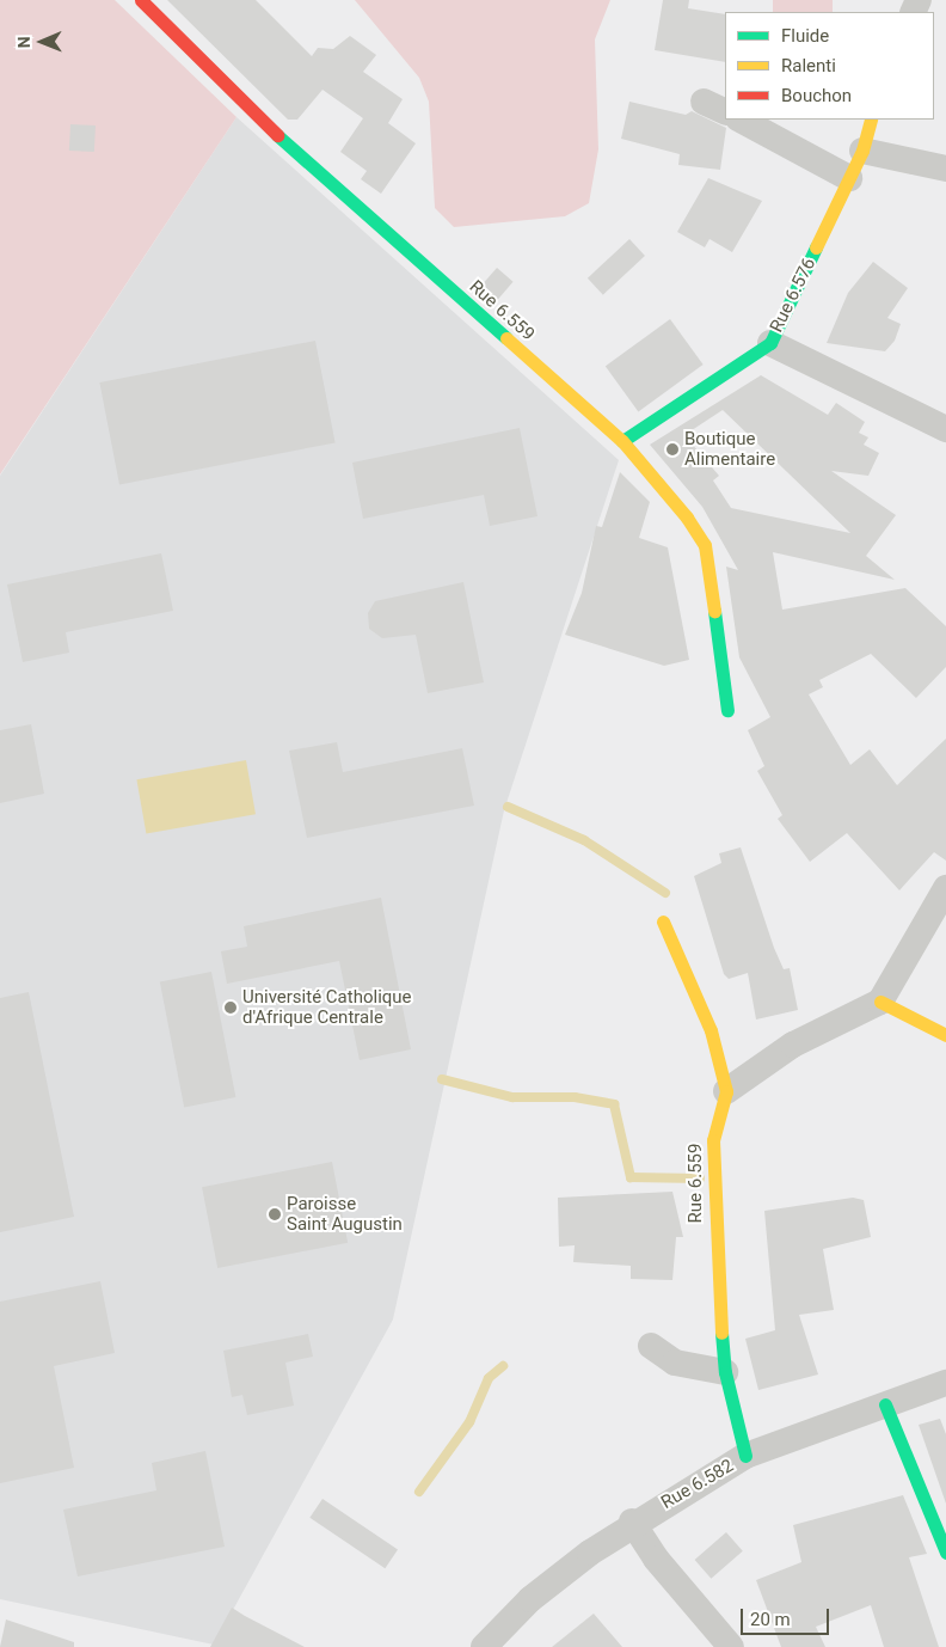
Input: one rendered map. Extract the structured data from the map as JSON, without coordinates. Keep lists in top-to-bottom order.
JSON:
{
  "streets": {
    "street": ["Rue 6.576", "Rue 6.559", "Rue 6.582"]
  },
  "crossings": [
    ["Rue 6.576", "Rue 6.559"],
    ["Rue 6.559", "Rue 6.582"]
  ],
  "places": ["Boutique Alimentaire", "Université Catholique d'Afrique Centrale", "Paroisse Saint Augustin"],
  "legend": ["Fluide", "Ralenti", "Bouchon"],
  "scale_bar": "20 m",
  "north": "left"
}
